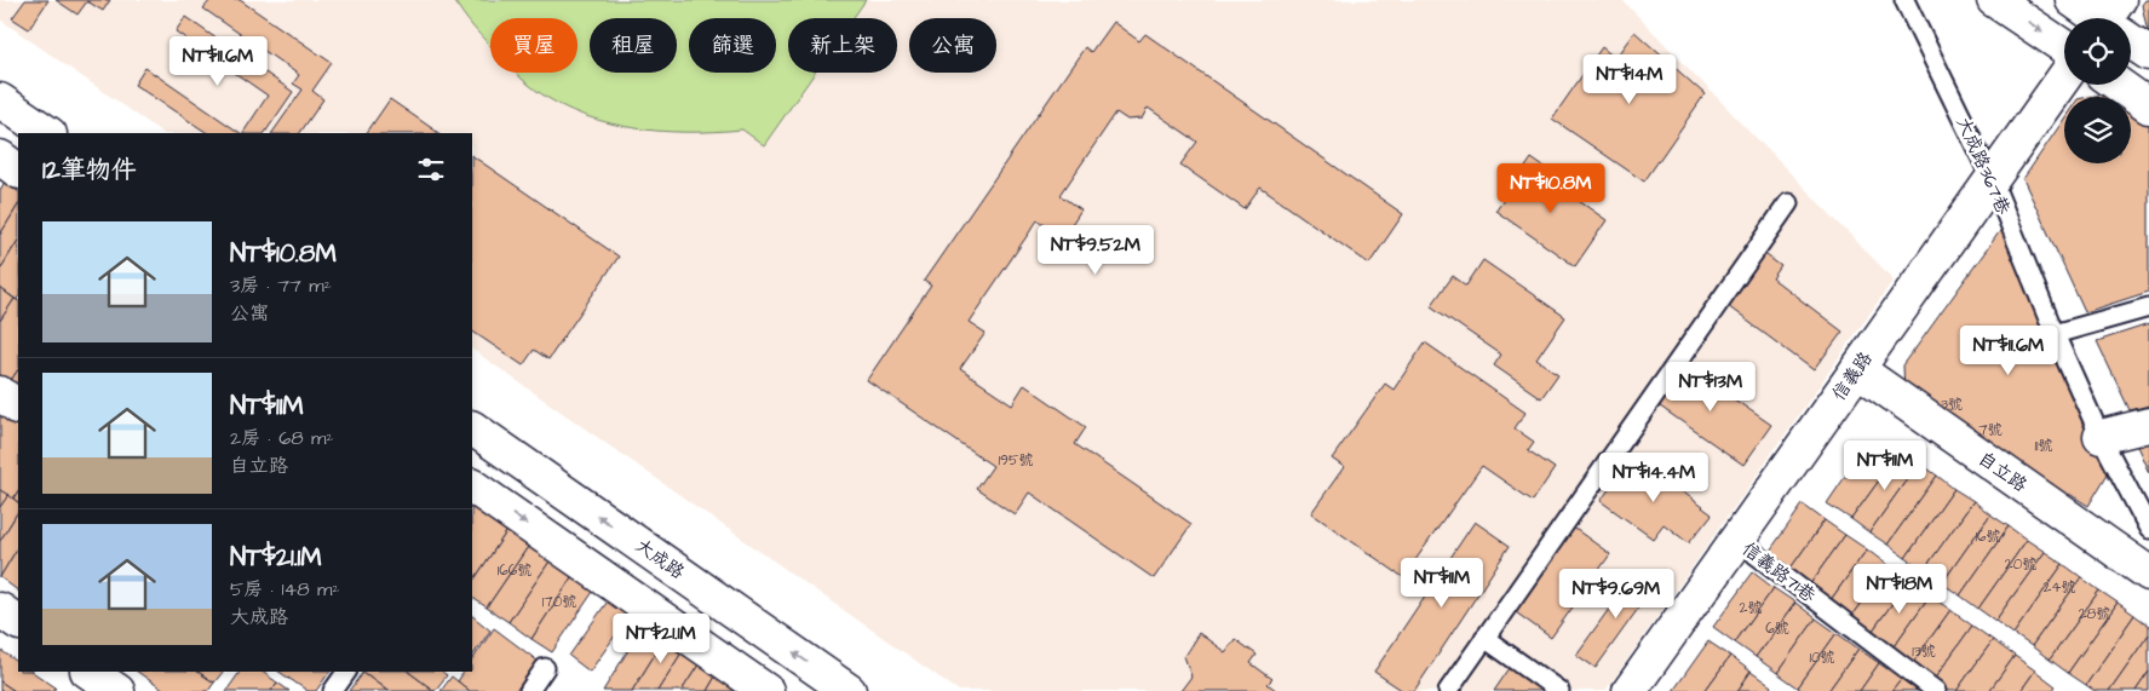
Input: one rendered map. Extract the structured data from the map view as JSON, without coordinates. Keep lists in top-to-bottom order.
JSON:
{
  "streets": {
    "street": ["信義路", "自立路", "大成路"],
    "lane": ["大成路367巷", "信義路71巷"]
  },
  "crossings": [
    ["大成路367巷", "信義路"],
    ["信義路", "自立路"],
    ["信義路", "信義路71巷"]
  ],
  "house_numbers": [
    "3號",
    "7號",
    "11號",
    "195號",
    "16號",
    "20號",
    "166號",
    "24號",
    "170號",
    "2號",
    "28號",
    "6號",
    "13號",
    "10號"
  ],
  "page": {
    "chip": [
      "買屋",
      "租屋",
      "篩選",
      "新上架",
      "公寓"
    ],
    "price": [
      "NT$11.6M",
      "NT$14M",
      "NT$10.8M",
      "NT$9.52M",
      "NT$11.6M",
      "NT$13M",
      "NT$11M",
      "NT$14.4M",
      "NT$11M",
      "NT$18M",
      "NT$9.69M",
      "NT$21.1M"
    ],
    "heading": "12筆物件",
    "list": [
      {
        "name": "NT$10.8M",
        "note": "3房 · 77 m² · 公寓"
      },
      {
        "name": "NT$11M",
        "note": "2房 · 68 m² · 自立路"
      },
      {
        "name": "NT$21.1M",
        "note": "5房 · 148 m² · 大成路"
      }
    ]
  }
}
